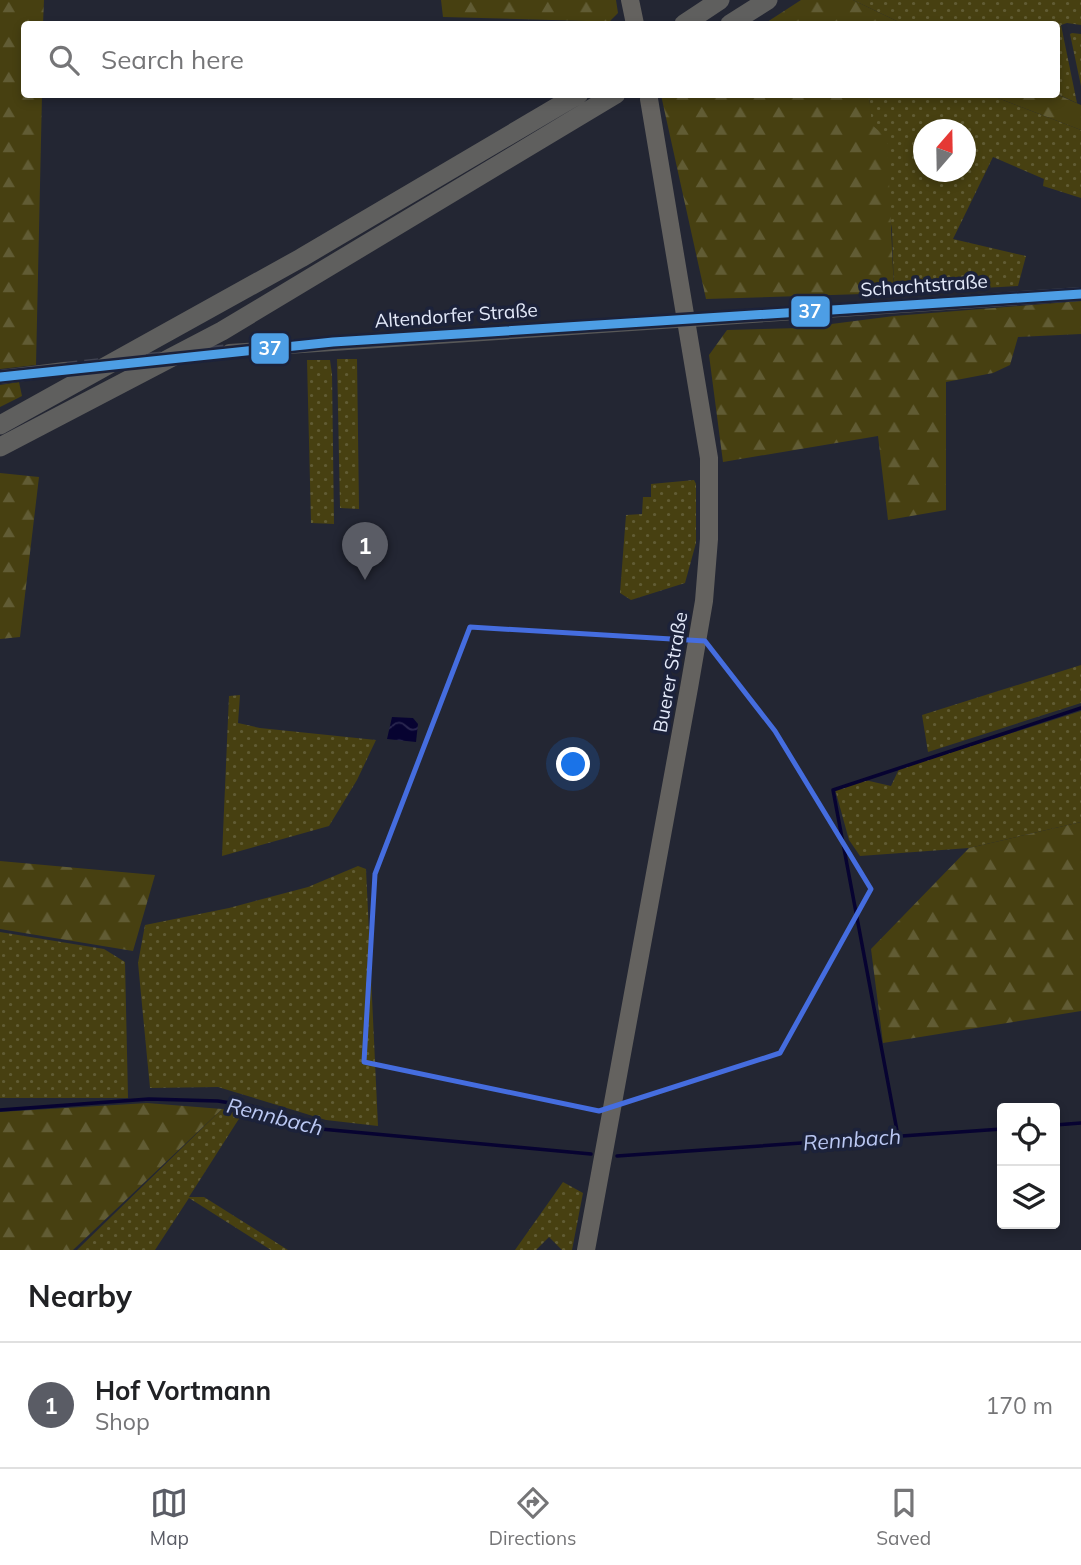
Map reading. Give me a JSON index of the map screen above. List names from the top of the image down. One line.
{"streets":{"main road":["Buerer Straße"],"street":["Schachtstraße","Altendorfer Straße"]},"crossings":[["Schachtstraße","Altendorfer Straße"],["Schachtstraße","Buerer Straße"],["Altendorfer Straße","Buerer Straße"]],"water":["Rennbach"],"lines":["transit line 37"],"north":"top","page":{"search":"Search here","pins":"1","heading":"Nearby","list":[{"mark":"1","name":"Hof Vortmann","note":"Shop","value":"170 m"}],"nav":["Map","Directions","Saved"]}}
